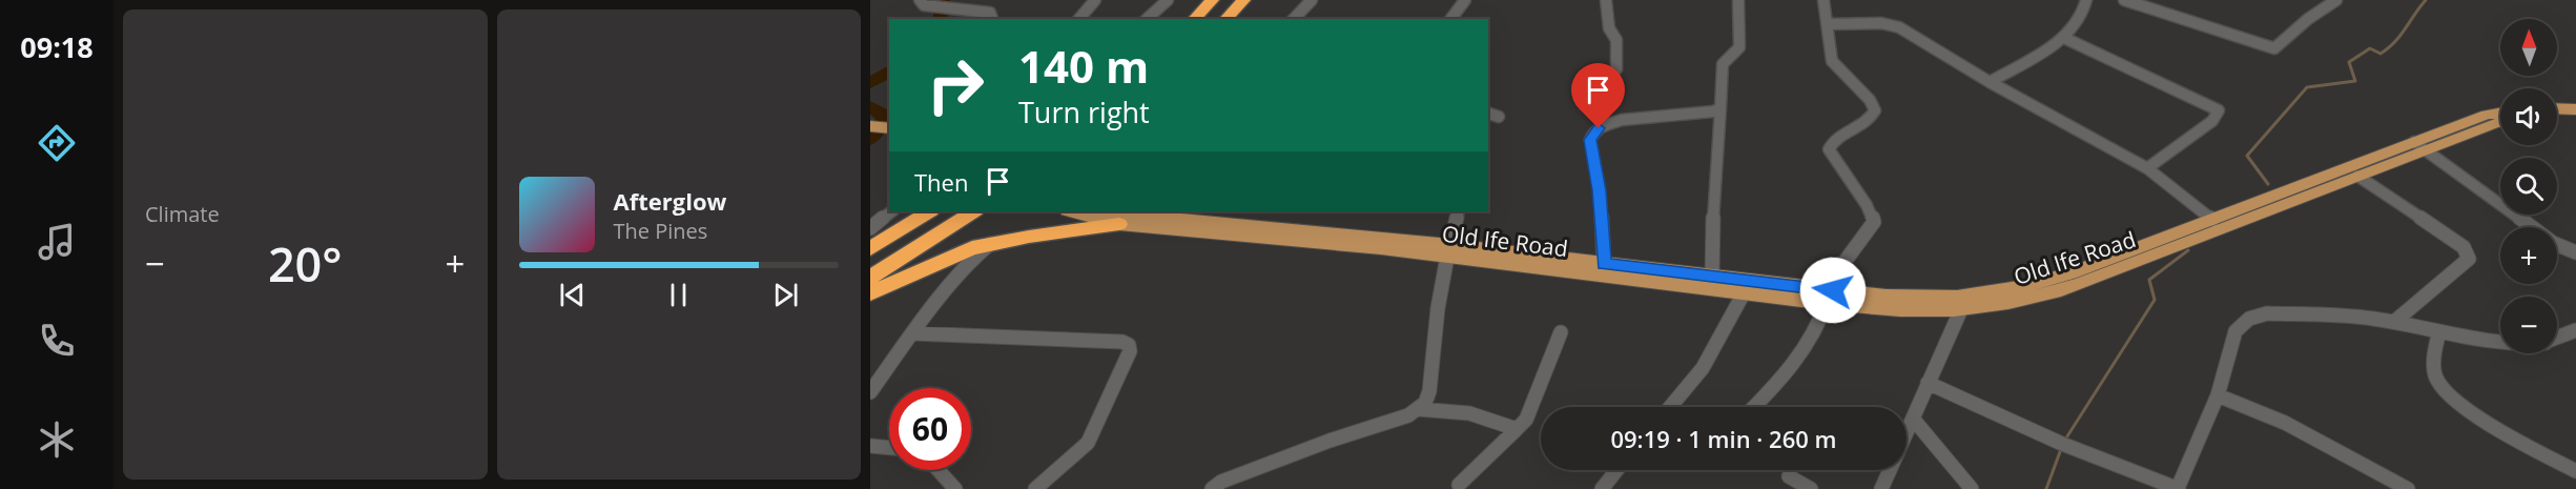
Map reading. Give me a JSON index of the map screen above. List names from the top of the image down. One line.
{"streets":{"main road":["Old Ife Road"]},"north":"top","page":{"tabs":"09:18","tile":"Climate","map_buttons":["+","−"],"turn":["140 m","Turn right"],"then":"Then","song":["Afterglow","The Pines"],"heat":["−","20°","+"],"limit":"60","trip":"09:19 · 1 min · 260 m"}}
